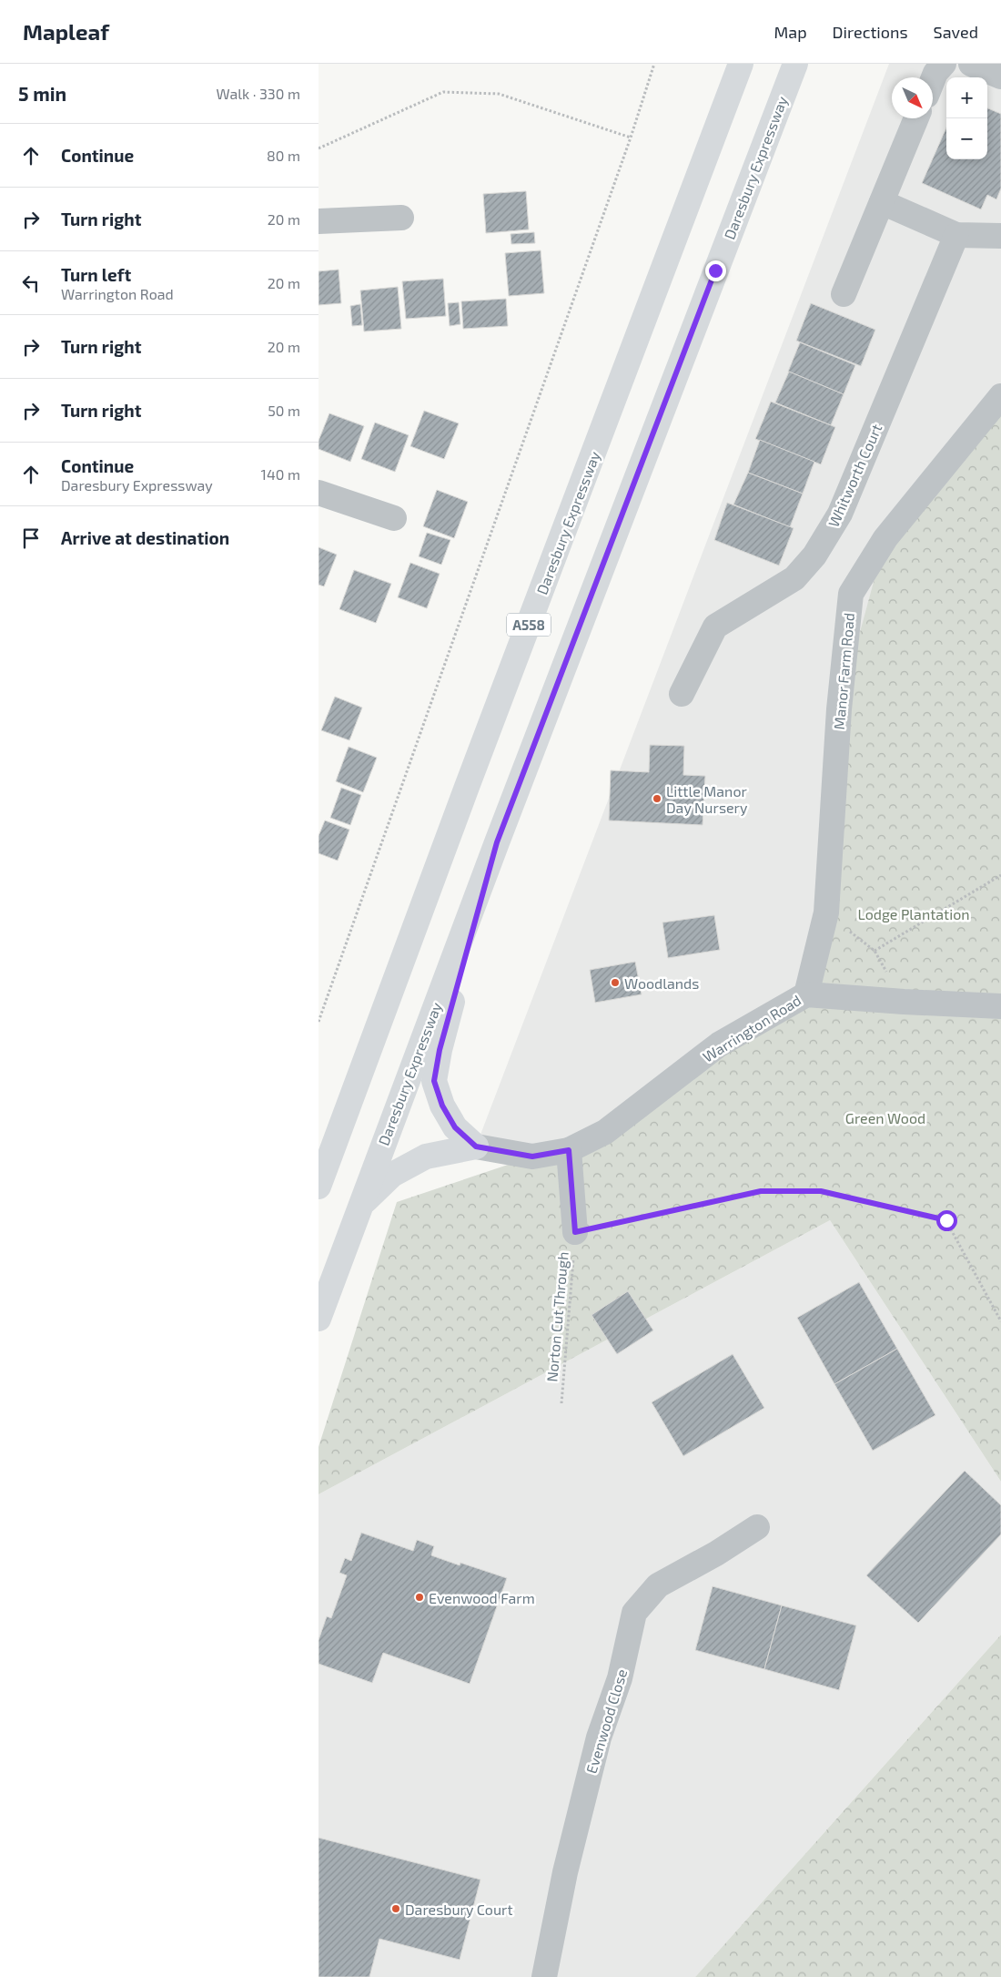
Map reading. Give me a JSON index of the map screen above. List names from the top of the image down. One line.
{"streets":{"main road":["Daresbury Expressway","A558"],"street":["Whitworth Court","Manor Farm Road","Warrington Road","Evenwood Close"],"path":["Norton Cut Through"]},"crossings":[["Manor Farm Road","Warrington Road"]],"parks":["Lodge Plantation","Green Wood"],"places":["Little Manor Day Nursery","Woodlands","Evenwood Farm","Daresbury Court"],"north":"bottom right","page":{"header":"Mapleaf","nav":["Map","Directions","Saved"],"heading":["5 min","Walk · 330 m"],"map_buttons":["+","−"],"list":[["Continue","80 m"],["Turn right","20 m"],["Turn left","Warrington Road","20 m"],["Turn right","20 m"],["Turn right","50 m"],["Continue","Daresbury Expressway","140 m"],"Arrive at destination"]}}
